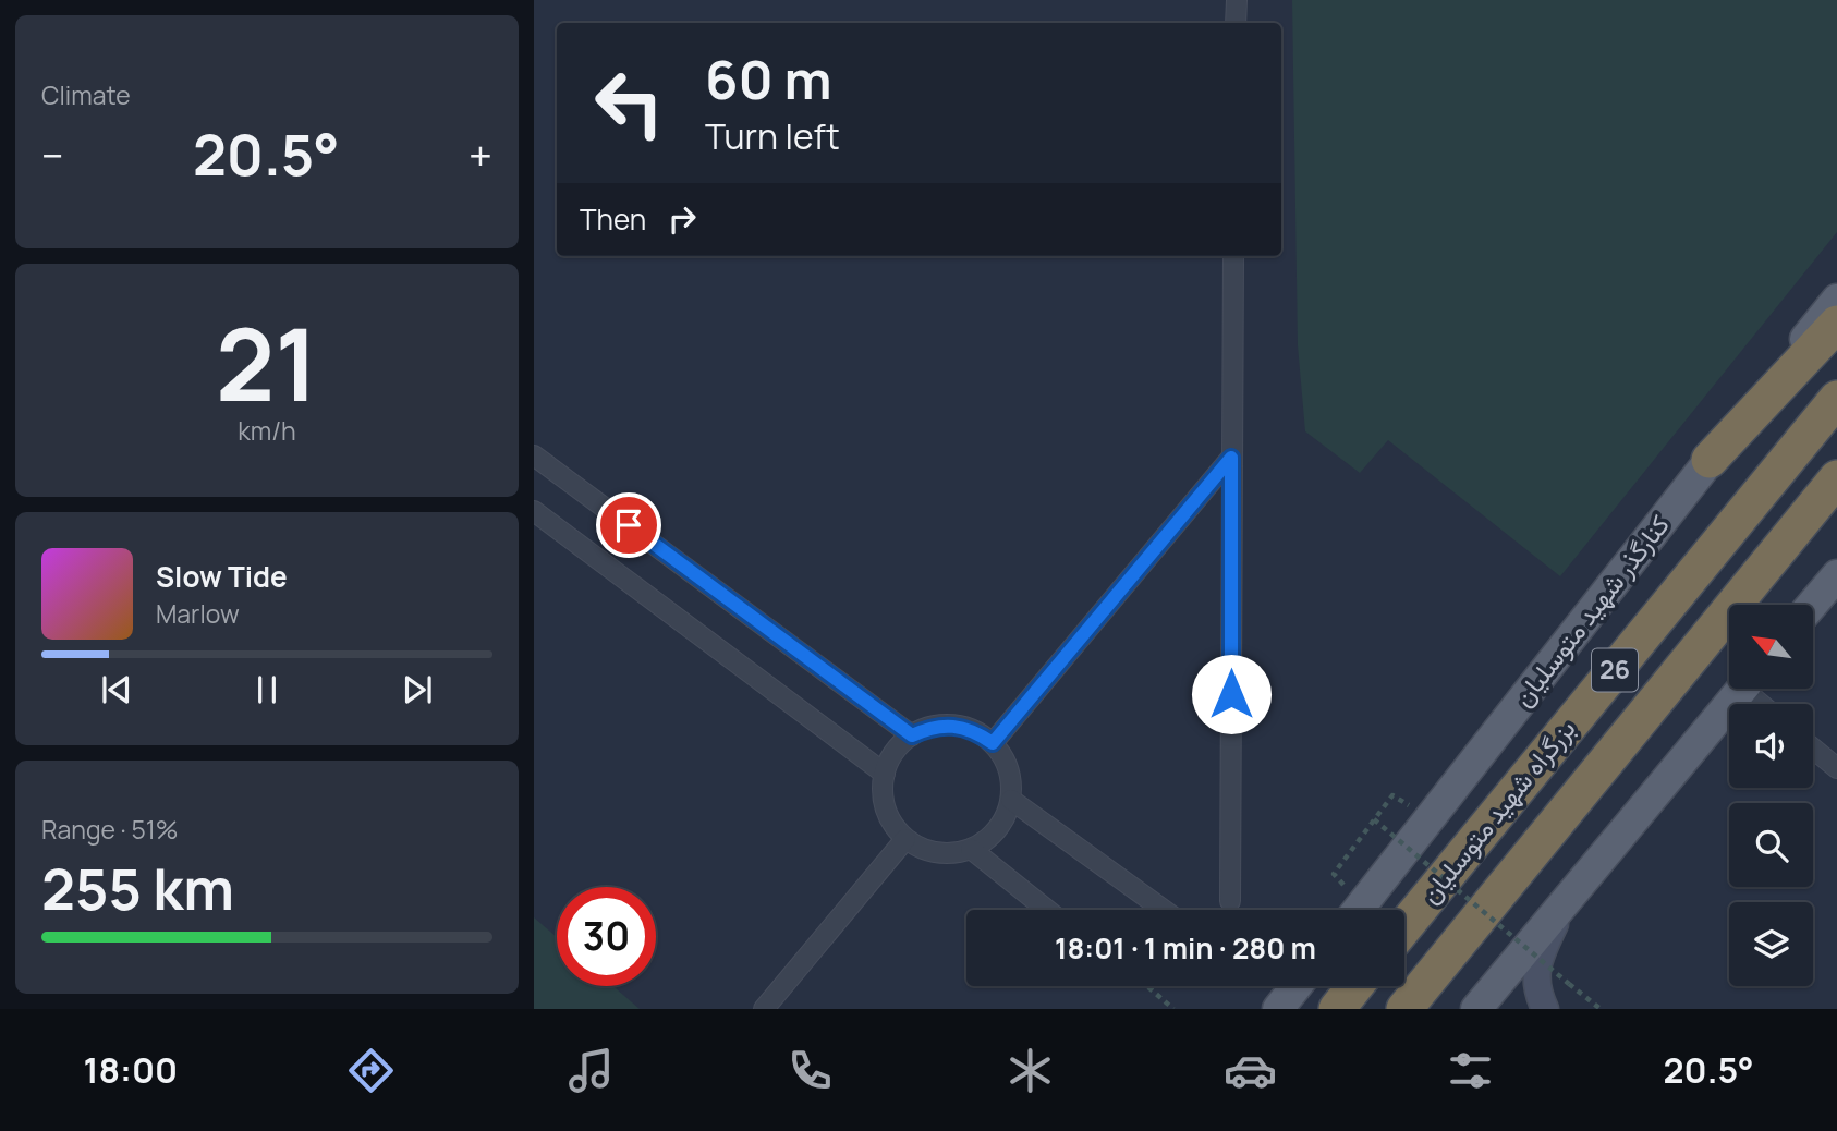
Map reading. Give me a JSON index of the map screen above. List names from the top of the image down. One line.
{"streets":{"highway":["26","بزرگراه شهید متوسلیان"],"main road":["کنارگذر شهید متوسلیان"]},"north":"top left","page":{"tile":["Climate",["21","km/h"],["Range · 51%","255 km"]],"turn":["60 m","Turn left"],"heat":["−","20.5°","+"],"then":"Then","song":["Slow Tide","Marlow"],"limit":"30","trip":"18:01 · 1 min · 280 m","tabs":["18:00","20.5°"]}}
